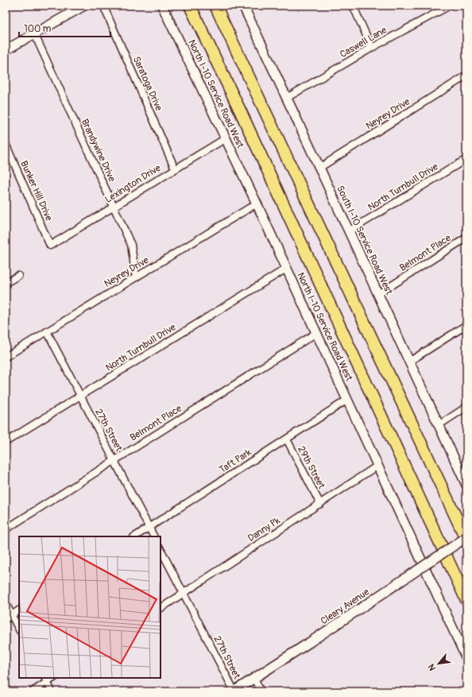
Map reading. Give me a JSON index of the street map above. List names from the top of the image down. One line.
{"streets":{"street":["Caswell Lane","Saratoga Drive","North I-10 Service Road West","Neyrey Drive","Brandywine Drive","Lexington Drive","North Turnbull Drive","Bunker Hill Drive","South I-10 Service Road West","Belmont Place","27th Street","Taft Park","29th Street","Danny Pk","Cleary Avenue"]},"crossings":[["Caswell Lane","South I-10 Service Road West"],["Saratoga Drive","Lexington Drive"],["North I-10 Service Road West","Neyrey Drive"],["North I-10 Service Road West","Lexington Drive"],["North I-10 Service Road West","North Turnbull Drive"],["North I-10 Service Road West","Belmont Place"],["North I-10 Service Road West","Taft Park"],["North I-10 Service Road West","Danny Pk"],["Neyrey Drive","Brandywine Drive"],["Neyrey Drive","South I-10 Service Road West"],["Neyrey Drive","27th Street"],["Brandywine Drive","Lexington Drive"],["Lexington Drive","Bunker Hill Drive"],["North Turnbull Drive","South I-10 Service Road West"],["North Turnbull Drive","27th Street"],["South I-10 Service Road West","Belmont Place"],["Belmont Place","27th Street"],["27th Street","Taft Park"],["27th Street","Danny Pk"],["27th Street","Cleary Avenue"],["Taft Park","29th Street"],["29th Street","Danny Pk"]],"scale_bar":"100 m","north":"bottom left"}
